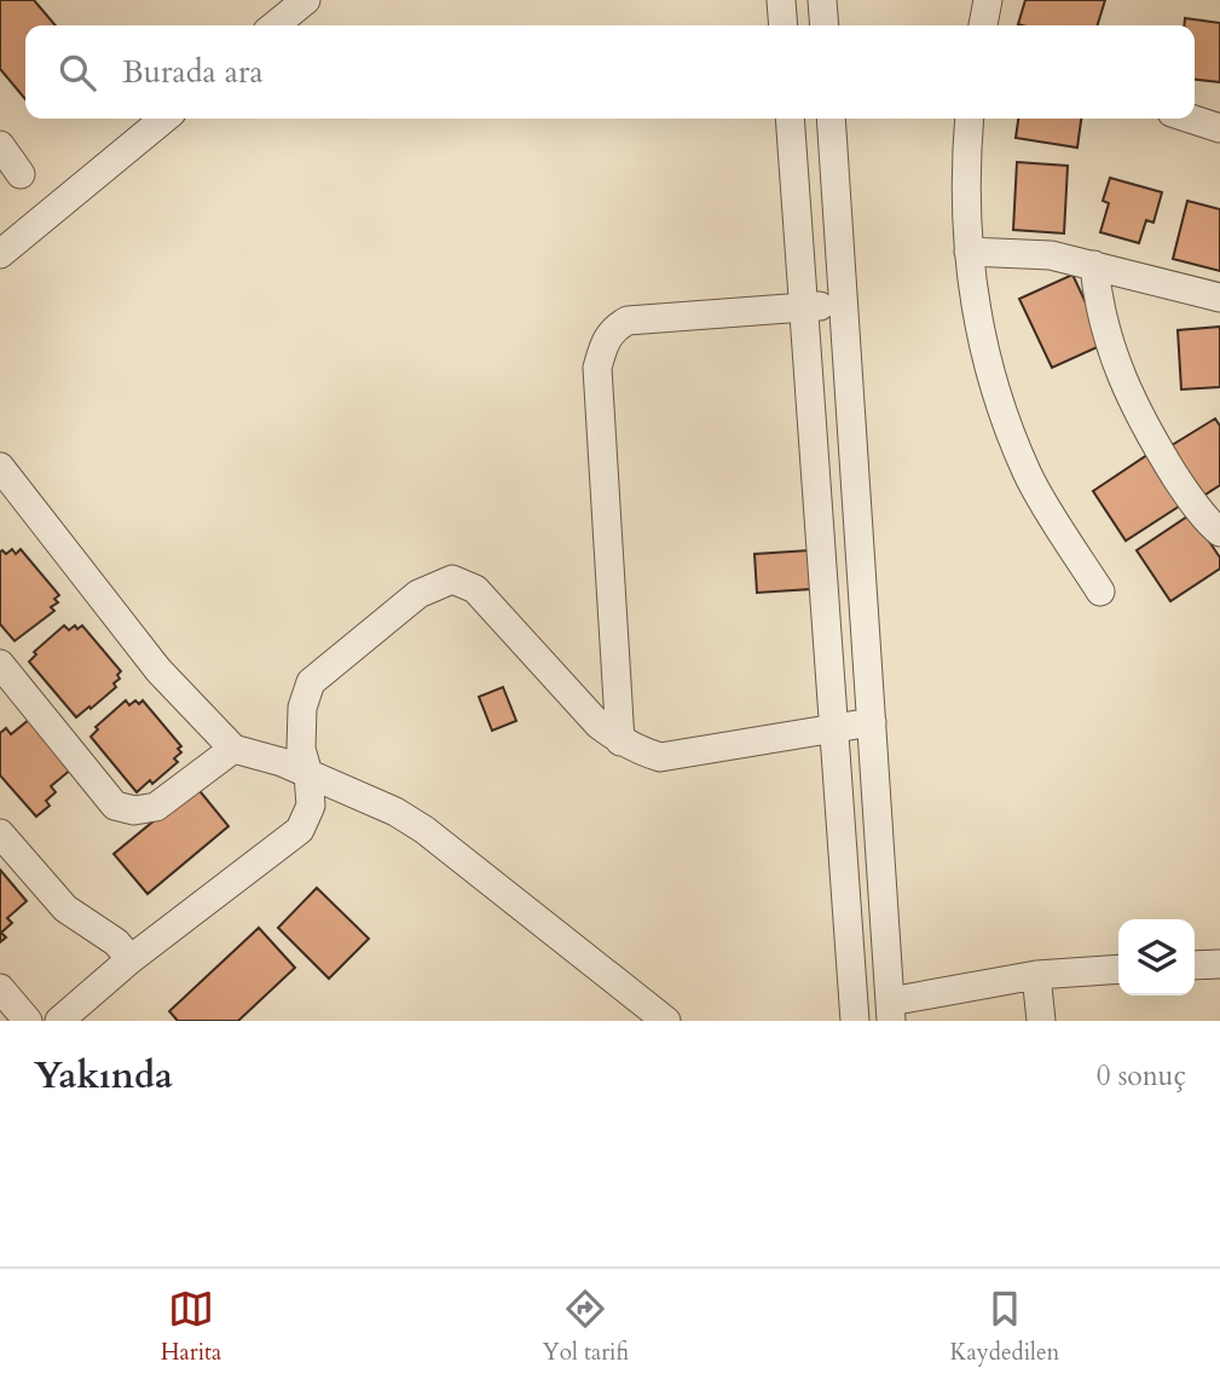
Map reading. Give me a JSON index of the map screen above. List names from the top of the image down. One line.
{"page":{"search":"Burada ara","heading":["Yakında","0 sonuç"],"nav":["Harita","Yol tarifi","Kaydedilen"]}}
